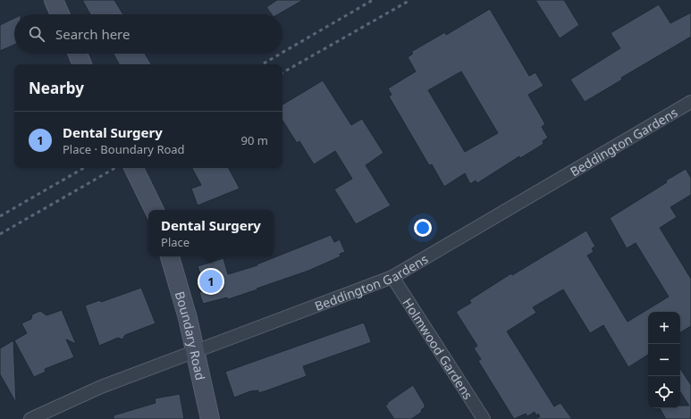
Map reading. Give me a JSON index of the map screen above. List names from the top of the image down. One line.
{"streets":{"main road":["Boundary Road"],"street":["Beddington Gardens","Holmwood Gardens"]},"crossings":[["Beddington Gardens","Boundary Road"],["Beddington Gardens","Holmwood Gardens"]],"page":{"search":"Search here","heading":"Nearby","list":[{"mark":"1","name":"Dental Surgery","note":"Place · Boundary Road","value":"90 m"}],"popup":["Dental Surgery","Place"],"pins":"1","map_buttons":["+","−"]}}
